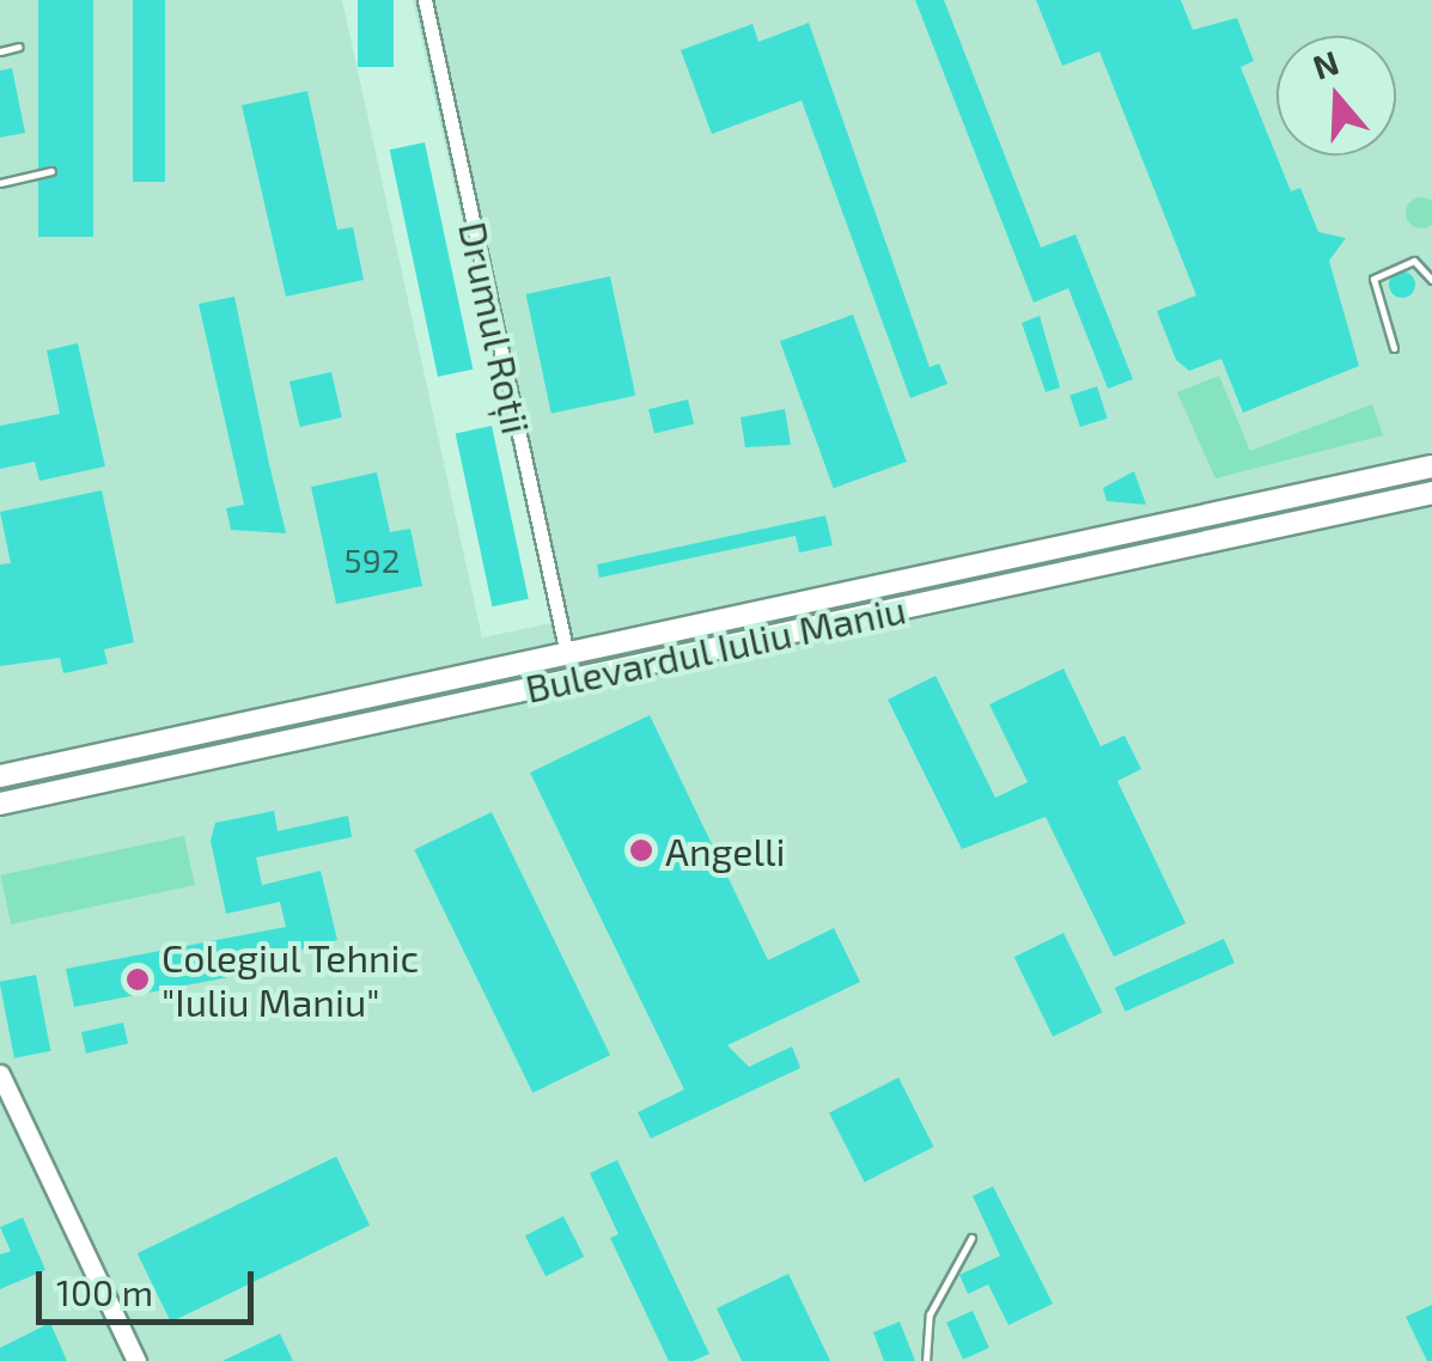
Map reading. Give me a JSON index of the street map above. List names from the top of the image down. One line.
{"streets":{"main road":["Bulevardul Iuliu Maniu"],"street":["Drumul Roții"]},"crossings":[["Drumul Roții","Bulevardul Iuliu Maniu"]],"places":["Angelli","Colegiul Tehnic \"Iuliu Maniu\""],"house_numbers":["592"],"scale_bar":"100 m","north":"top"}
